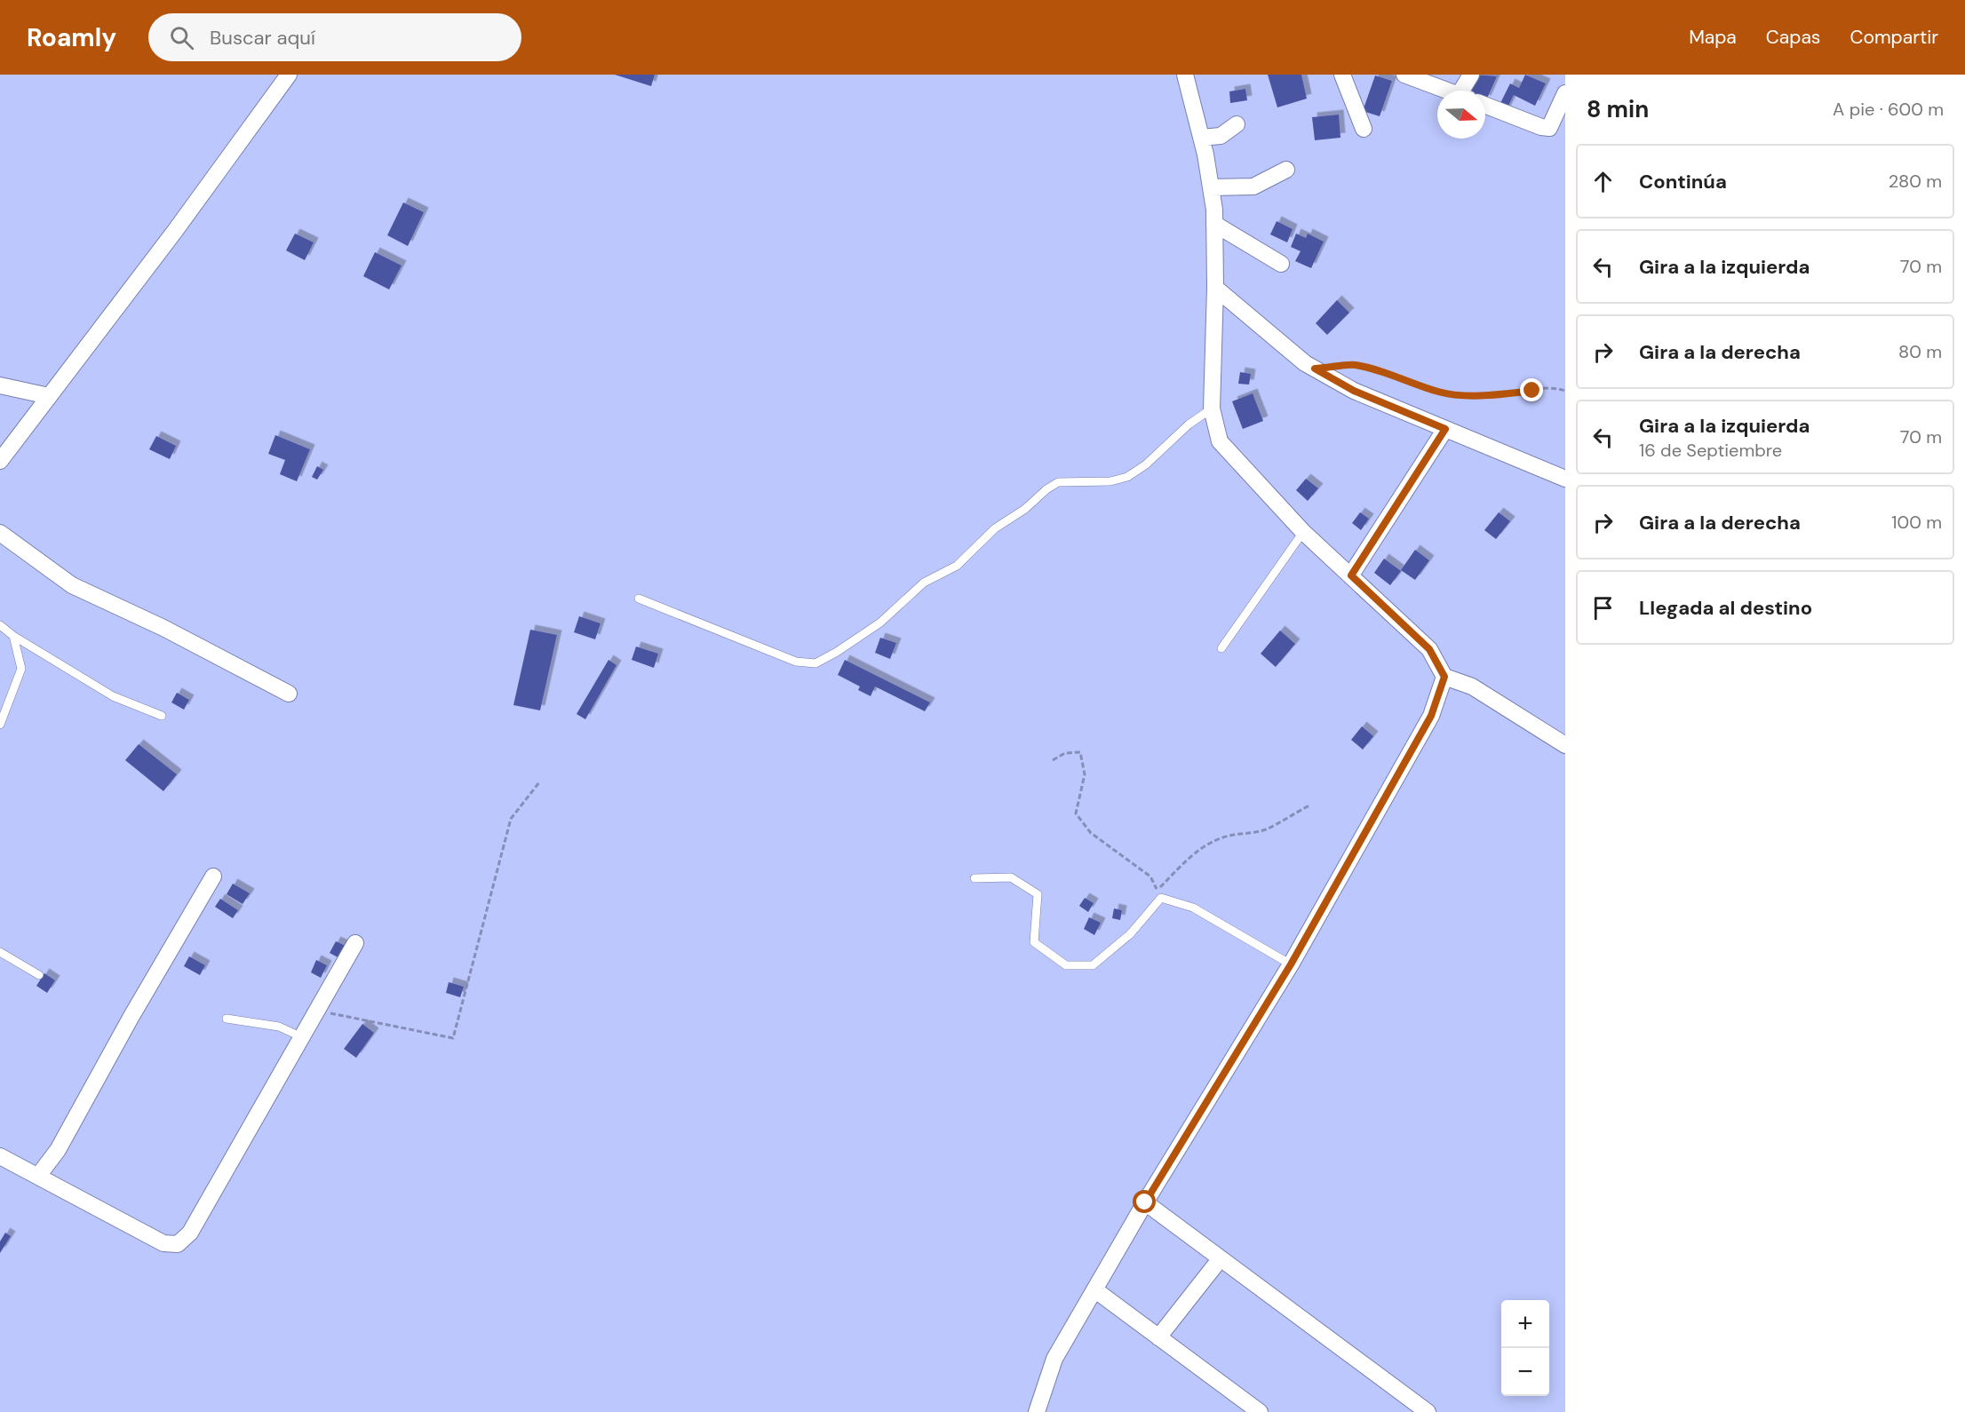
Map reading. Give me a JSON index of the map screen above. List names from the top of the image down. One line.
{"north":"right","page":{"header":"Roamly","search":"Buscar aquí","nav":["Mapa","Capas","Compartir"],"heading":["8 min","A pie · 600 m"],"list":[["Continúa","280 m"],["Gira a la izquierda","70 m"],["Gira a la derecha","80 m"],["Gira a la izquierda","16 de Septiembre","70 m"],["Gira a la derecha","100 m"],"Llegada al destino"],"map_buttons":["+","−"]}}
